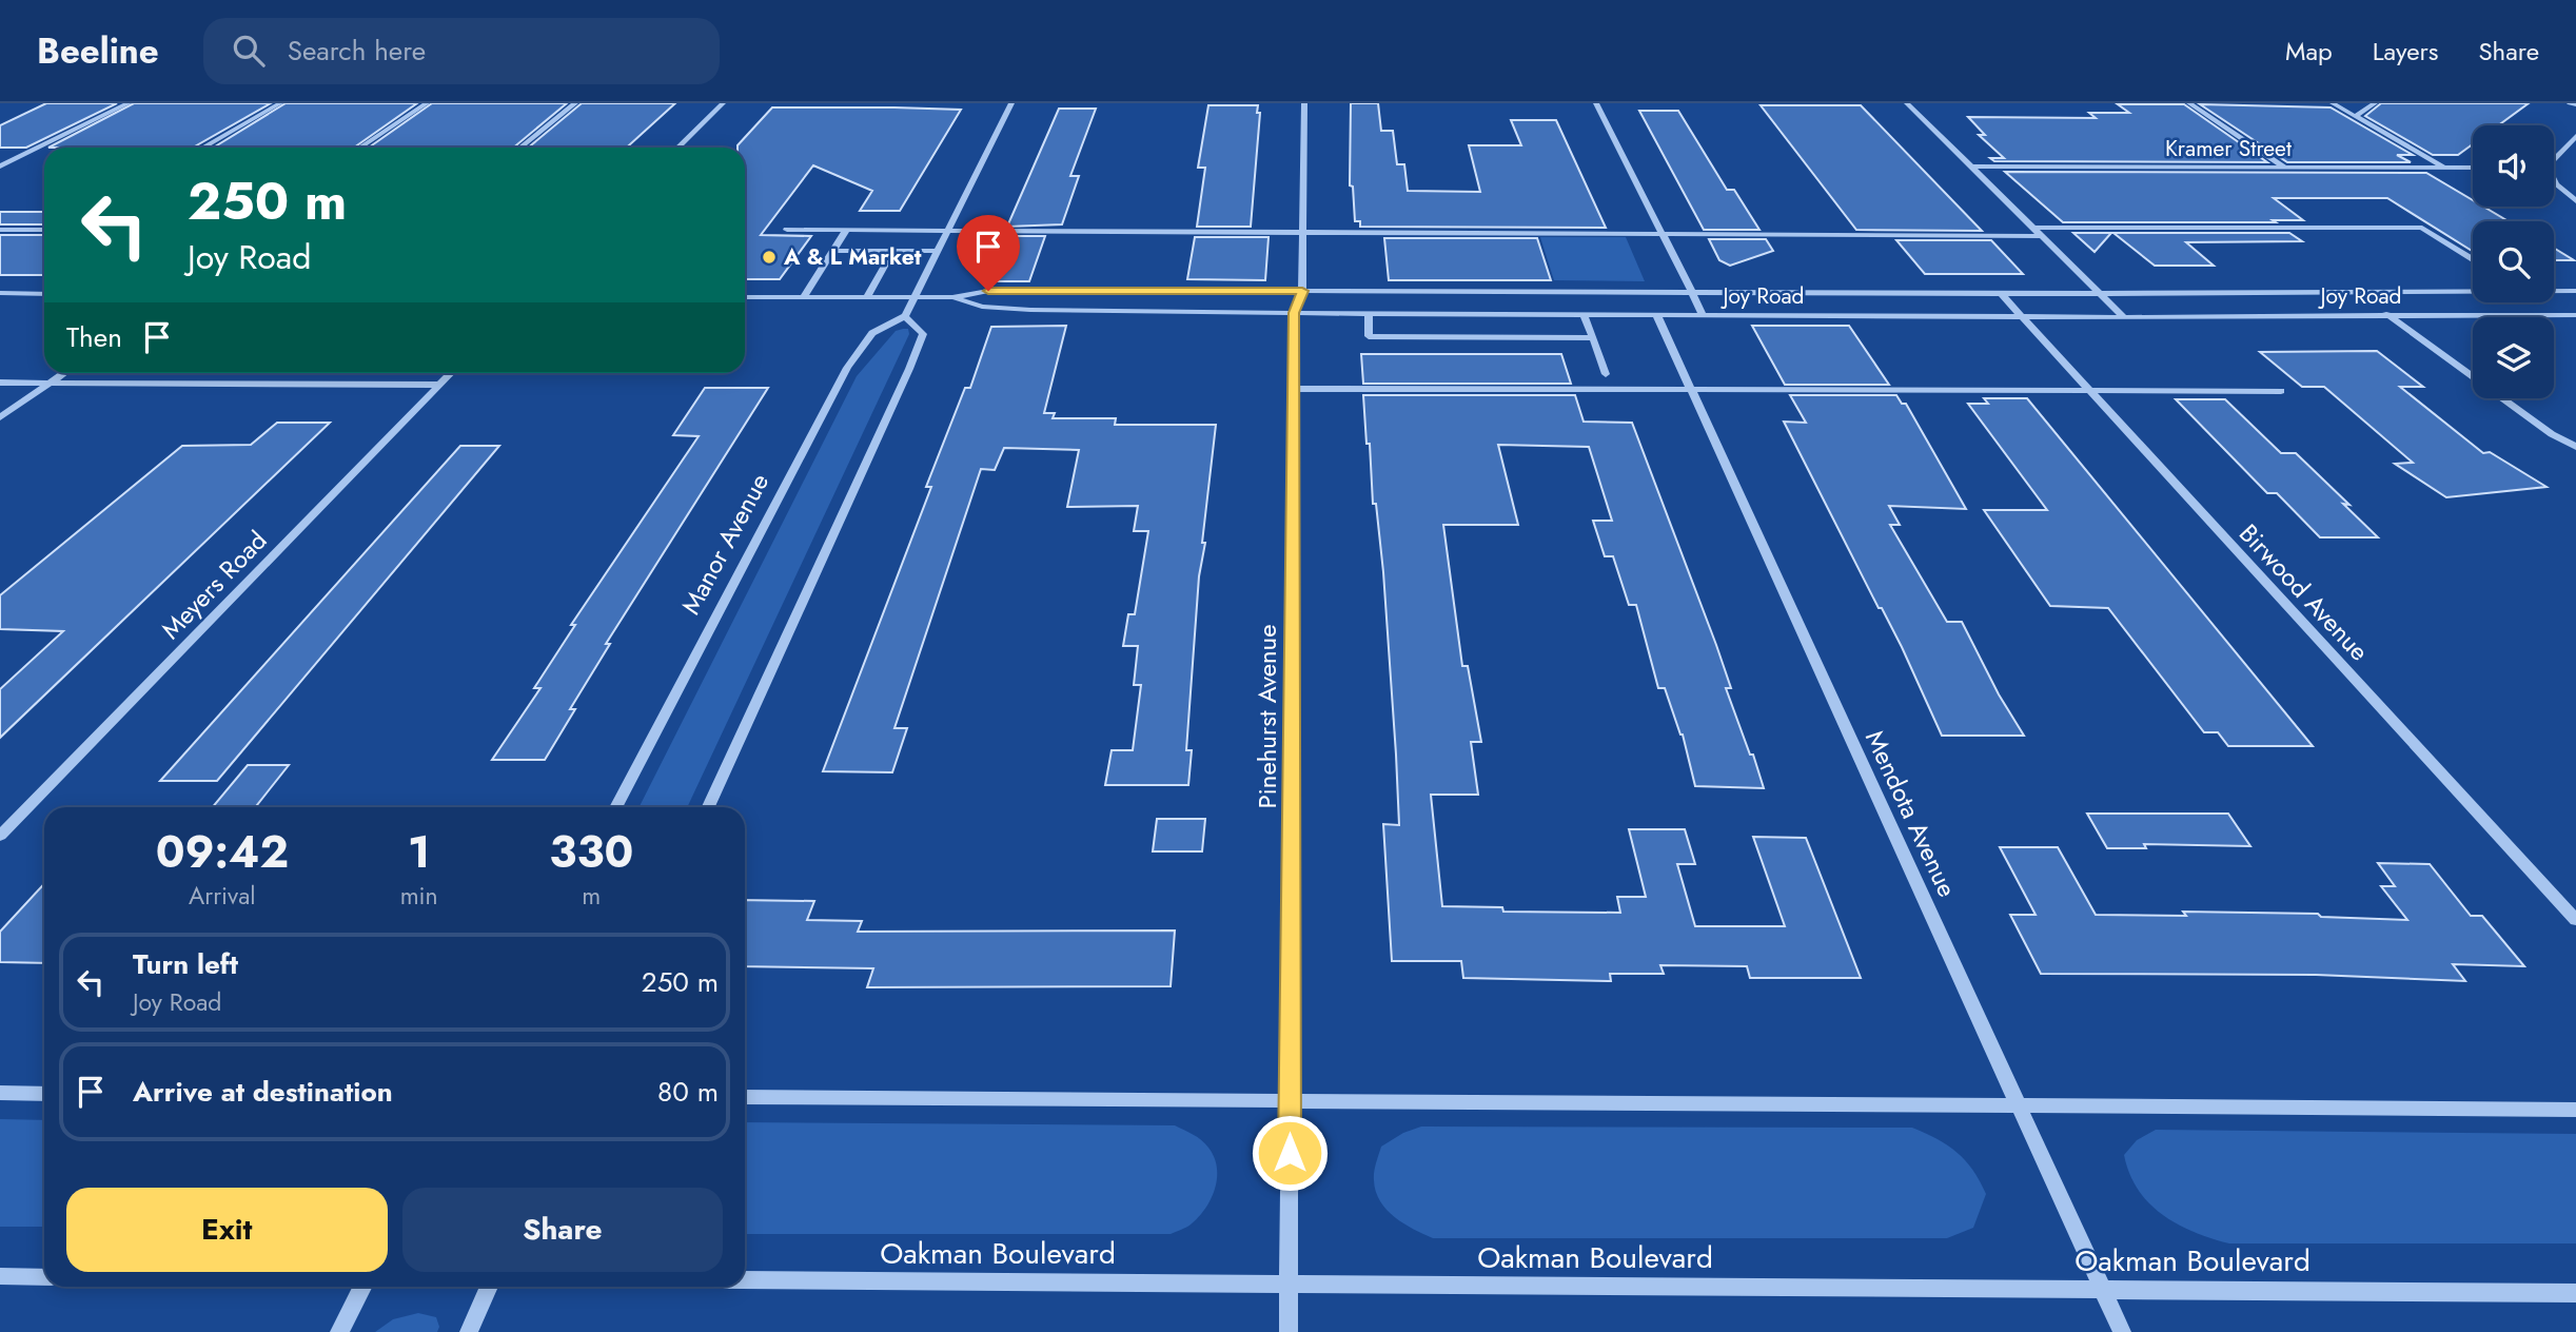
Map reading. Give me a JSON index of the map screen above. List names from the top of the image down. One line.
{"streets":{"street":["Kramer Street","Joy Road","Manor Avenue","Meyers Road","Birwood Avenue","Pinehurst Avenue","Mendota Avenue","Oakman Boulevard"]},"crossings":[["Joy Road","Birwood Avenue"],["Joy Road","Pinehurst Avenue"],["Joy Road","Mendota Avenue"],["Pinehurst Avenue","Oakman Boulevard"],["Mendota Avenue","Oakman Boulevard"]],"places":["A & L Market"],"page":{"header":"Beeline","search":"Search here","nav":["Map","Layers","Share"],"turn":["250 m","Joy Road"],"then":"Then","eta":["09:42","Arrival","1","min","330","m"],"list":[{"name":"Turn left","note":"Joy Road","value":"250 m"},{"name":"Arrive at destination","value":"80 m"}],"buttons":["Exit","Share"]}}
